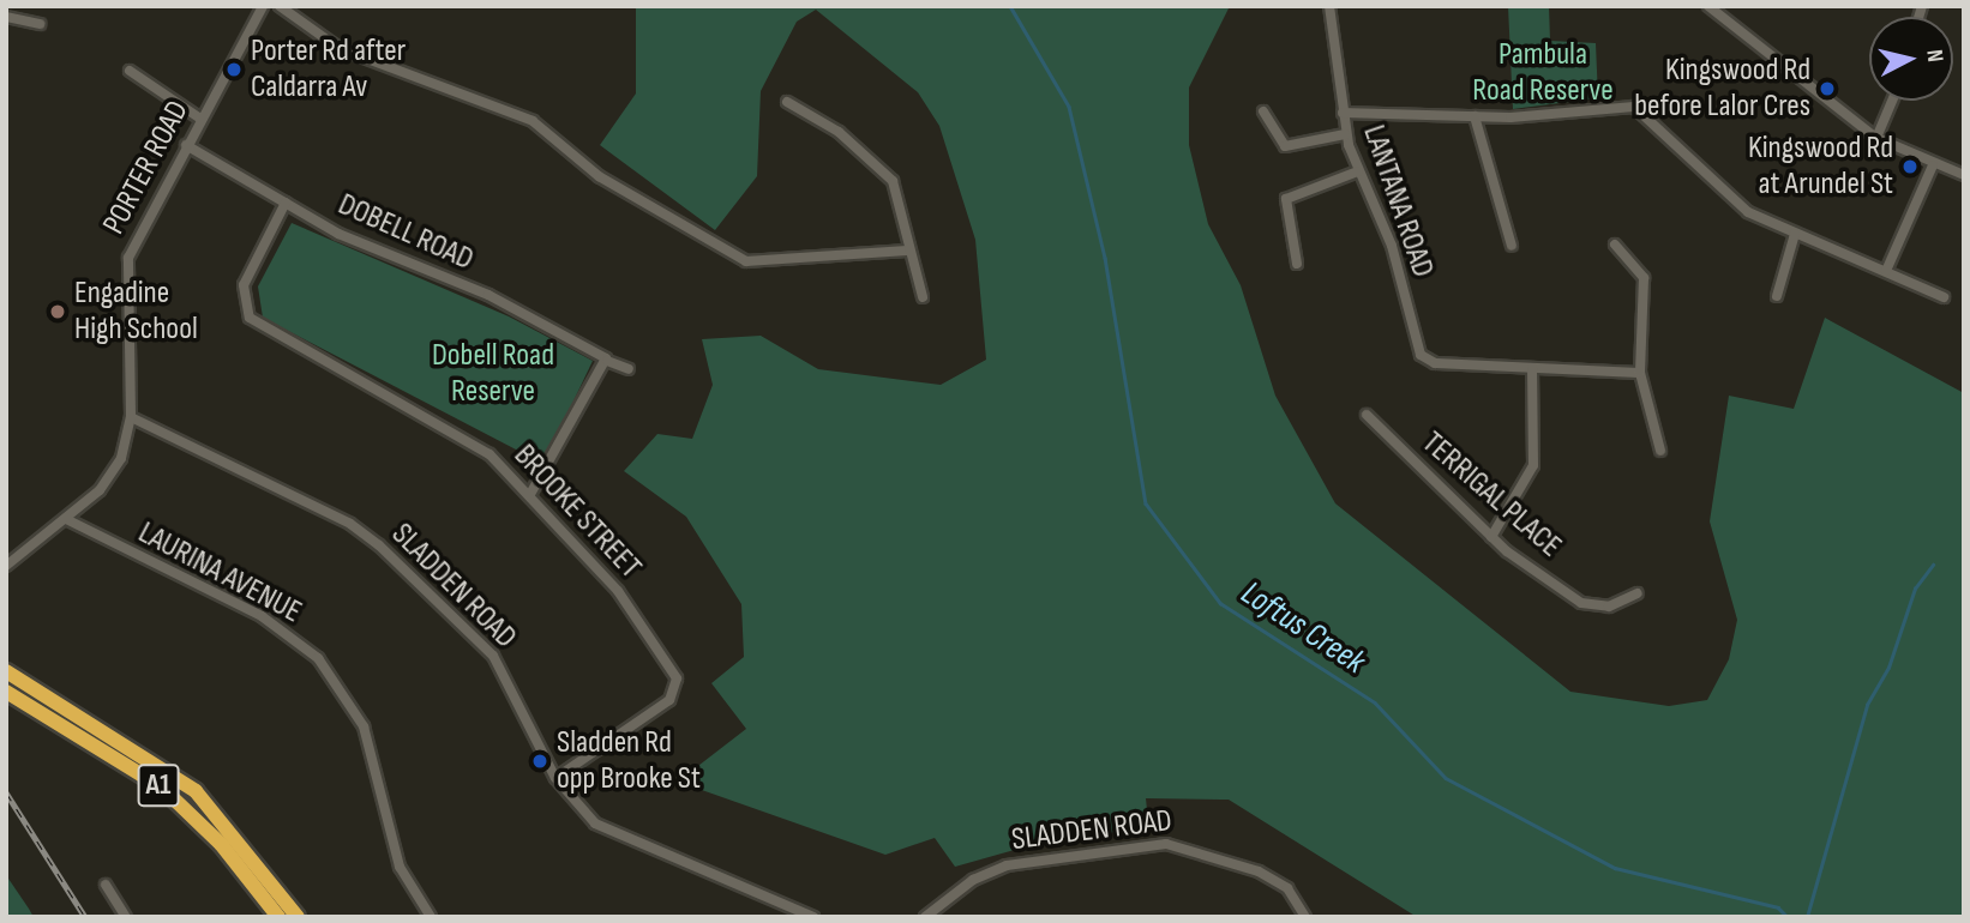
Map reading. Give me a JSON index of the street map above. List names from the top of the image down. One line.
{"streets":{"highway":["A1"],"street":["PORTER ROAD","LANTANA ROAD","DOBELL ROAD","TERRIGAL PLACE","BROOKE STREET","LAURINA AVENUE","SLADDEN ROAD"]},"crossings":[["PORTER ROAD","DOBELL ROAD"],["PORTER ROAD","LAURINA AVENUE"],["PORTER ROAD","SLADDEN ROAD"],["DOBELL ROAD","BROOKE STREET"],["BROOKE STREET","SLADDEN ROAD"]],"water":["Loftus Creek"],"parks":["Pambula Road Reserve","Dobell Road Reserve"],"places":["Porter Rd after Caldarra Av","Kingswood Rd before Lalor Cres","Kingswood Rd at Arundel St","Engadine High School","Sladden Rd opp Brooke St"],"north":"right"}
